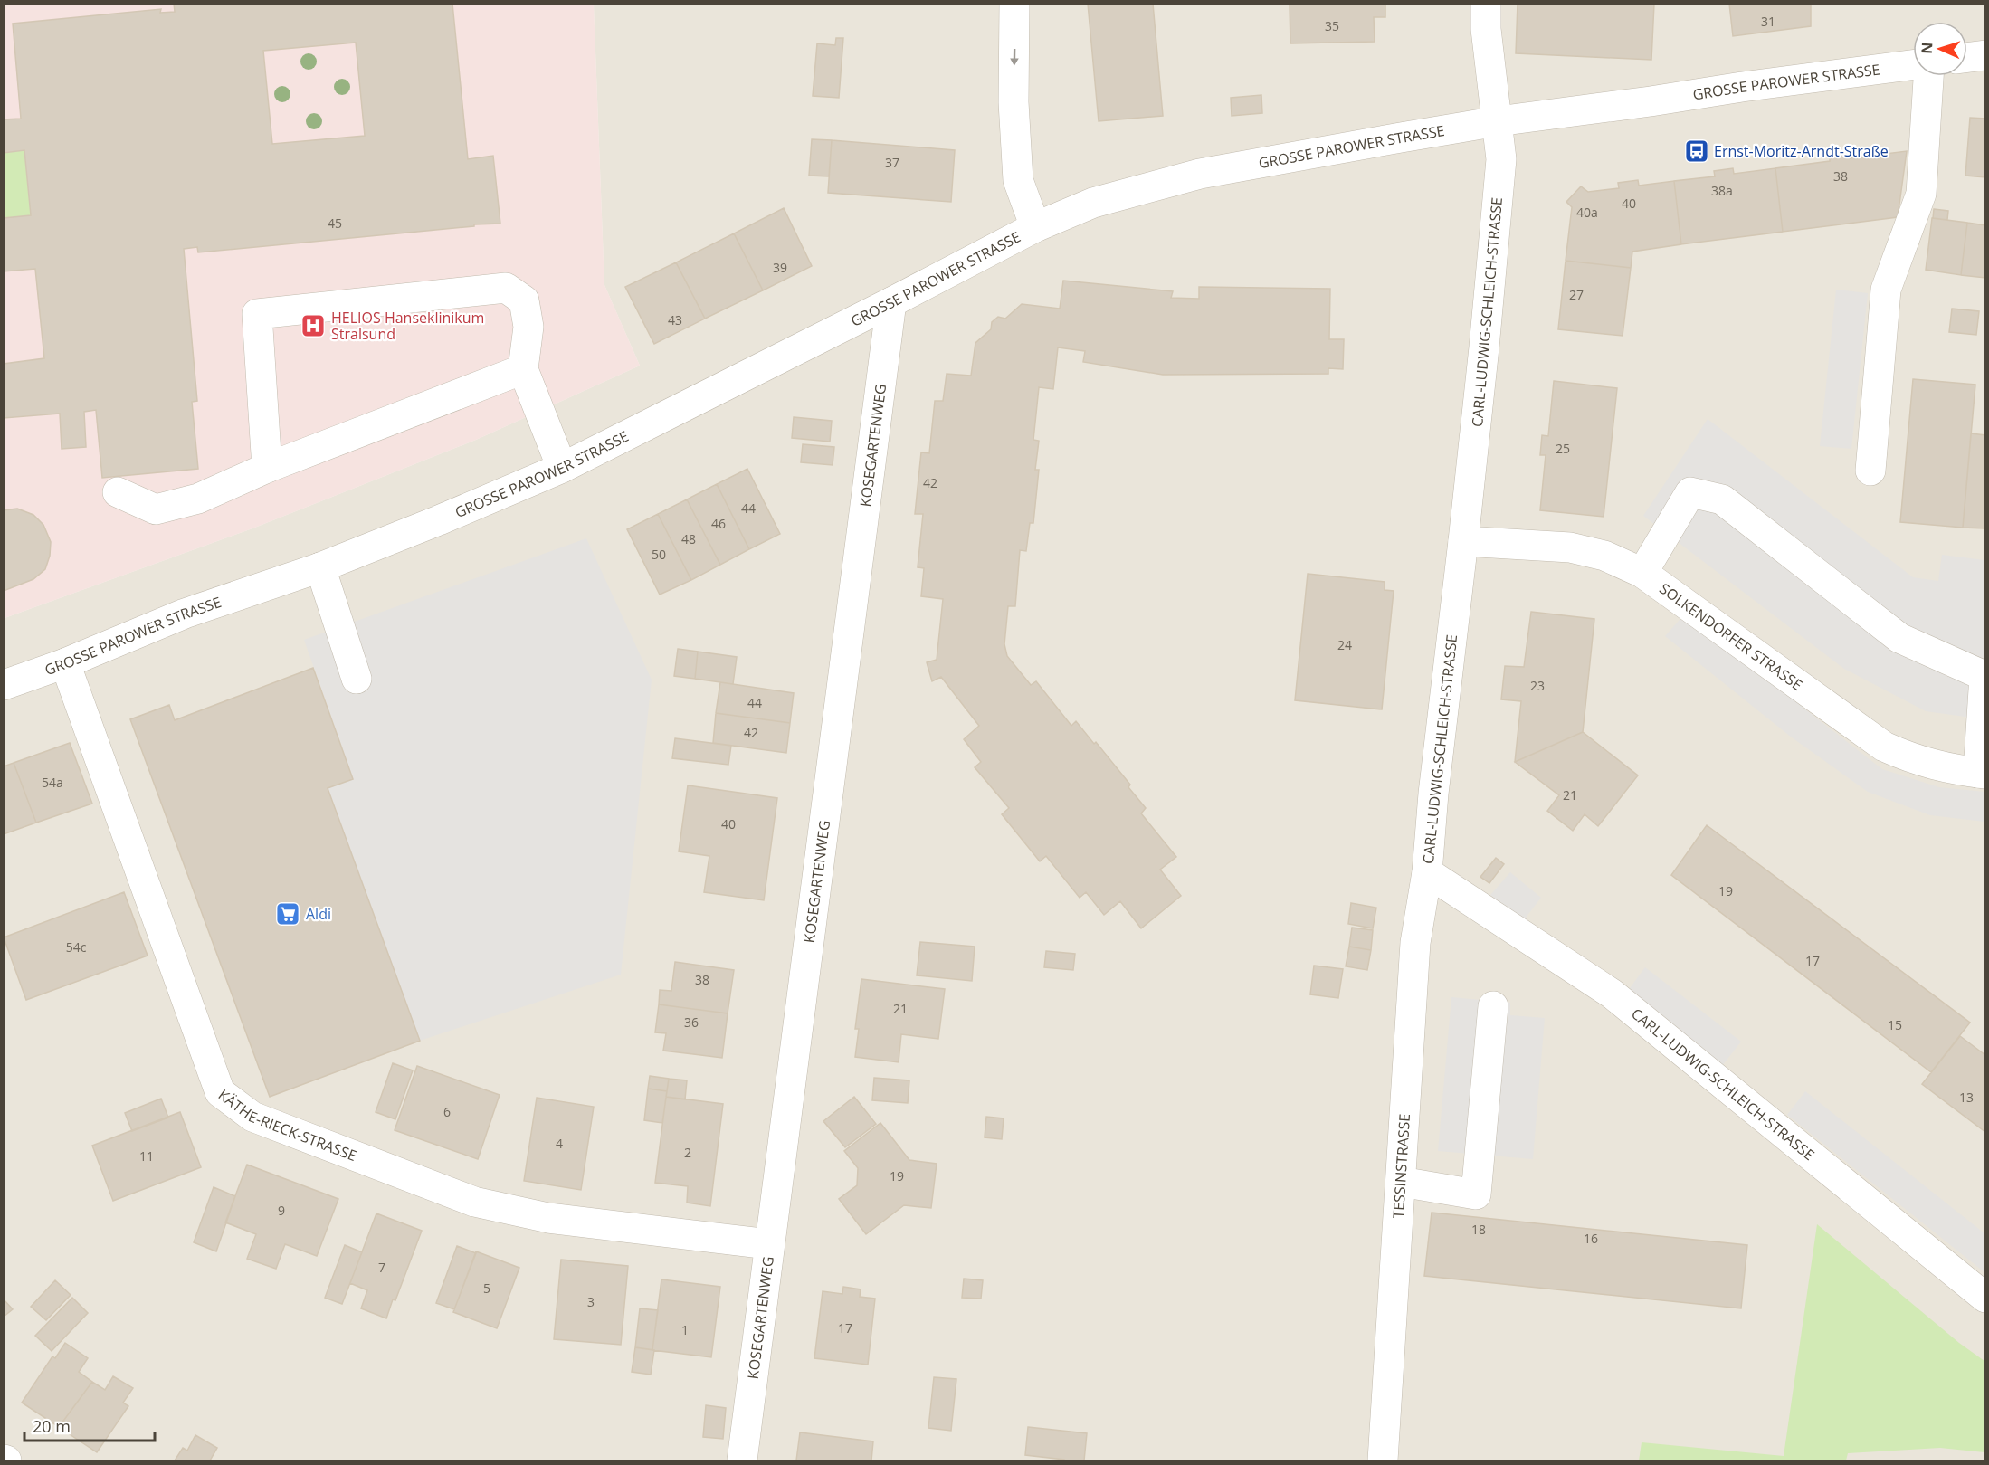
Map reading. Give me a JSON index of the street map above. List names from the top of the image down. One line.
{"streets":{"street":["GROSSE PAROWER STRASSE","CARL-LUDWIG-SCHLEICH-STRASSE","KOSEGARTENWEG","SOLKENDORFER STRASSE","KÄTHE-RIECK-STRASSE","TESSINSTRASSE"]},"crossings":[["GROSSE PAROWER STRASSE","CARL-LUDWIG-SCHLEICH-STRASSE"],["GROSSE PAROWER STRASSE","KOSEGARTENWEG"],["GROSSE PAROWER STRASSE","KÄTHE-RIECK-STRASSE"],["CARL-LUDWIG-SCHLEICH-STRASSE","SOLKENDORFER STRASSE"],["CARL-LUDWIG-SCHLEICH-STRASSE","TESSINSTRASSE"],["KOSEGARTENWEG","KÄTHE-RIECK-STRASSE"]],"places":{"bus stop":["Ernst-Moritz-Arndt-Straße"],"hospital":["HELIOS Hanseklinikum Stralsund"],"supermarket":["Aldi"]},"house_numbers":["31","35","37","38","38a","40","40a","45","39","27","43","25","42","44","46","48","50","24","23","44","42","54a","21","40","19","54c","17","38","21","36","15","13","6","4","2","11","19","9","18","16","7","5","3","17","1"],"scale_bar":"20 m","north":"left"}
